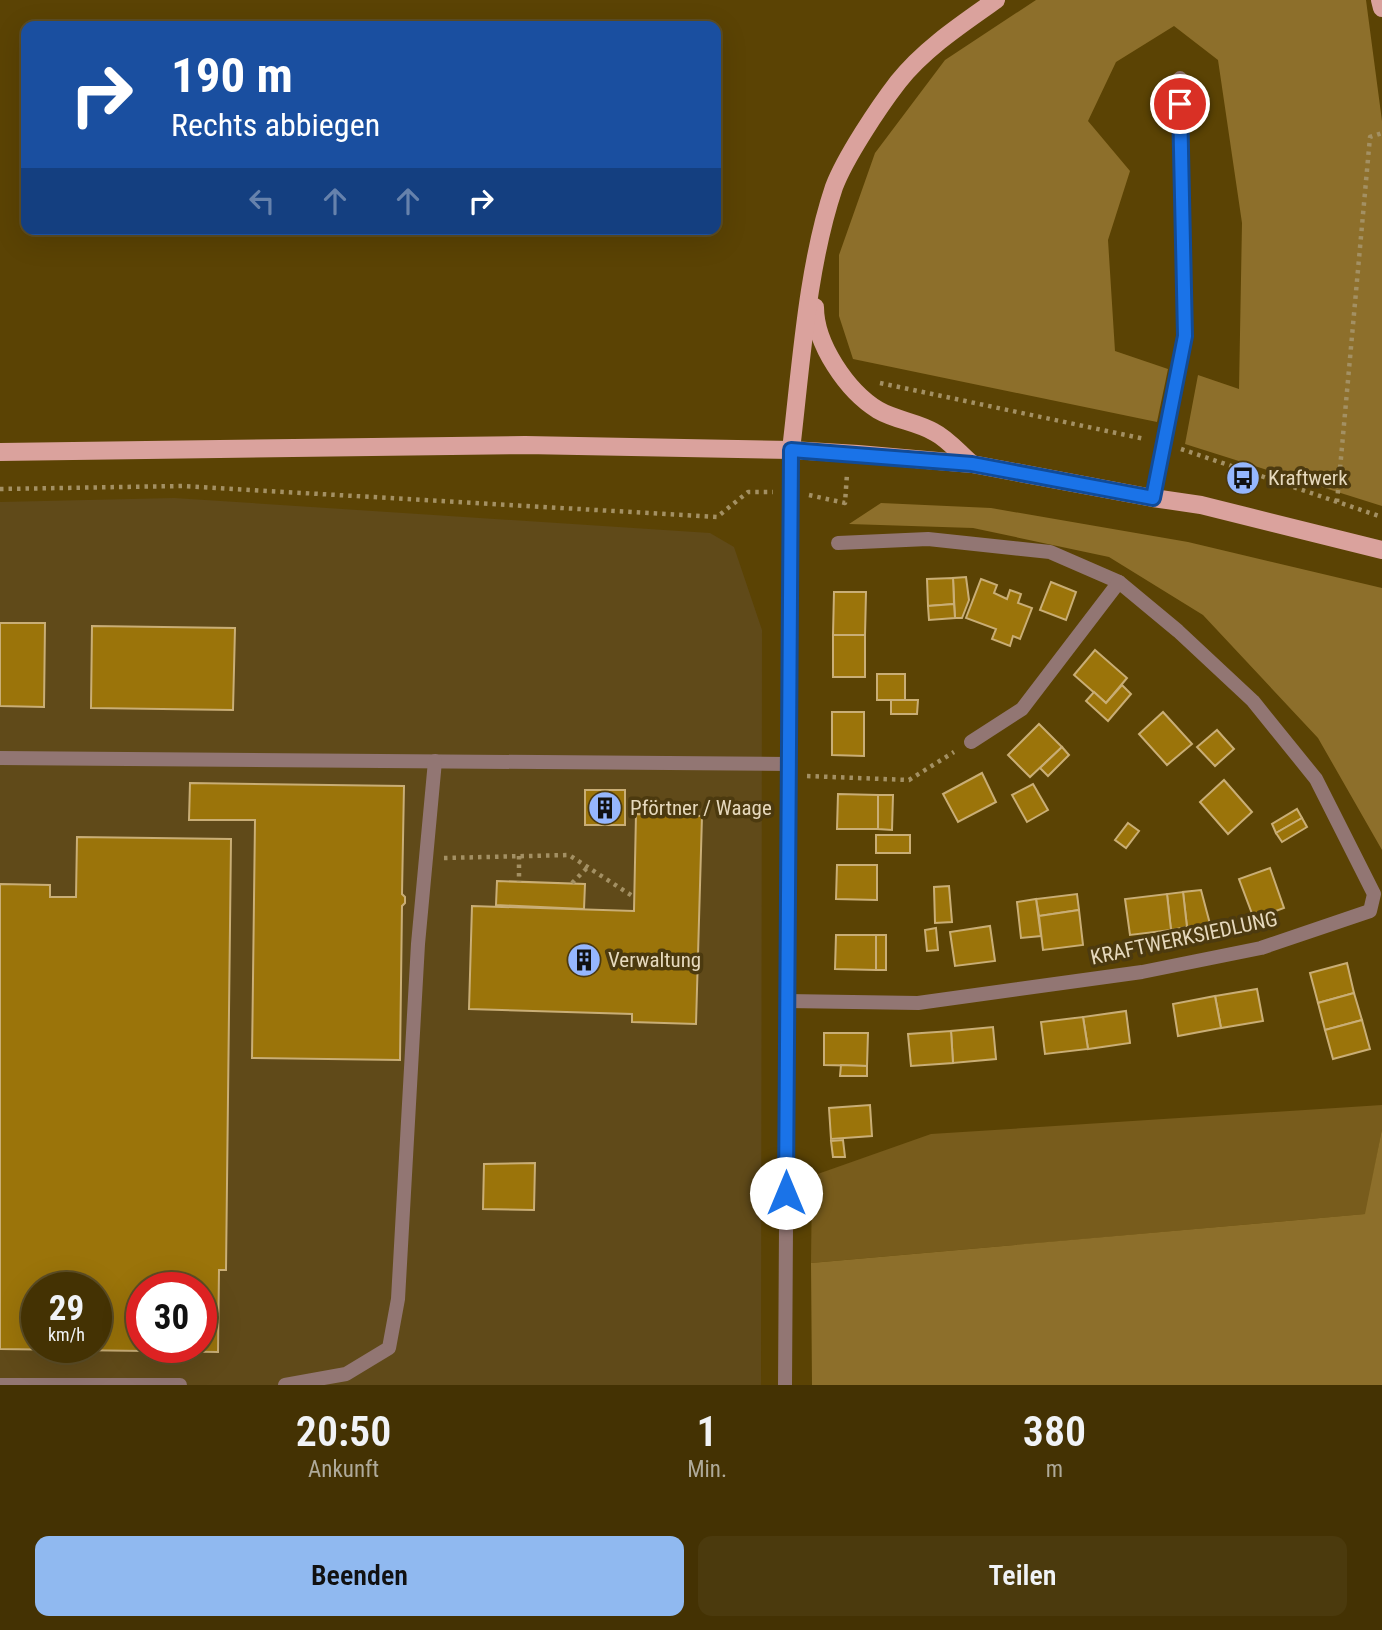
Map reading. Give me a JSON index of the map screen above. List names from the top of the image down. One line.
{"streets":{"street":["KRAFTWERKSIEDLUNG"]},"places":{"bus stop":["Kraftwerk"],"building":["Pförtner / Waage","Verwaltung"]},"page":{"turn":["190 m","Rechts abbiegen"],"speed":"29 km/h","limit":"30","eta":["20:50","Ankunft","1","Min.","380","m"],"buttons":["Beenden","Teilen"]}}
